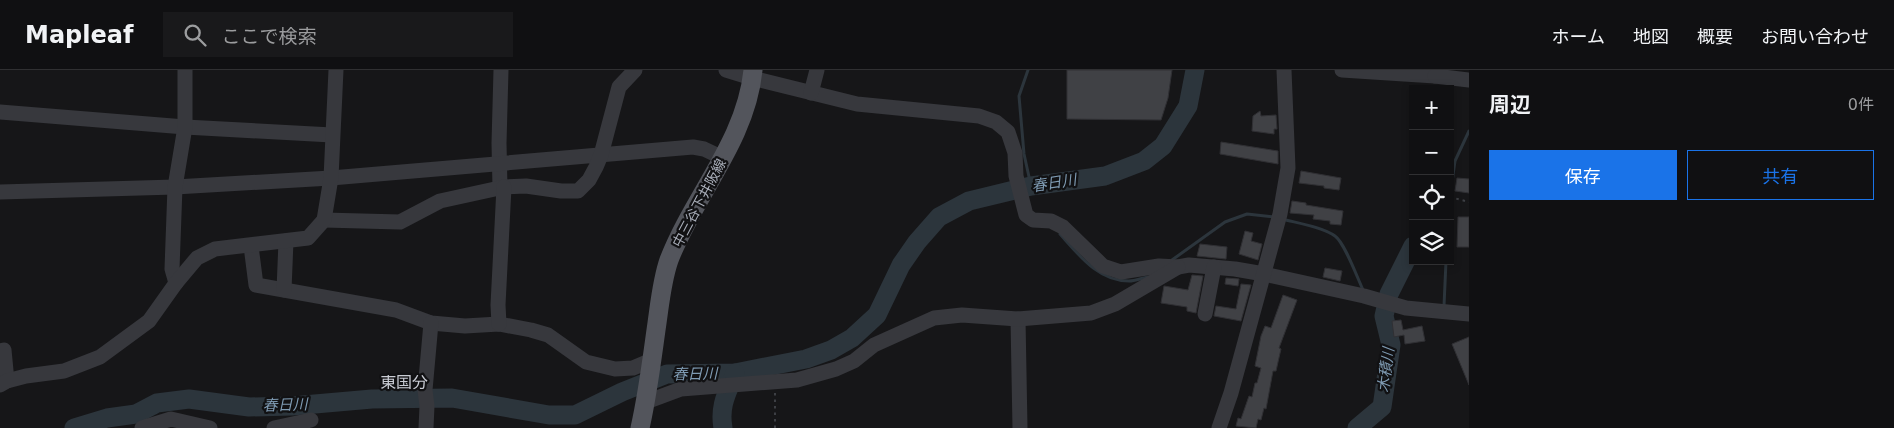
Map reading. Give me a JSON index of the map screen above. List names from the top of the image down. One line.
{"streets":{"main road":["中三谷下井阪線"]},"districts":["東国分"],"water":["春日川","木積川"],"page":{"header":"Mapleaf","search":"ここで検索","nav":["ホーム","地図","概要","お問い合わせ"],"heading":["周辺","0件"],"map_buttons":["+","−"],"buttons":["保存","共有"]}}
